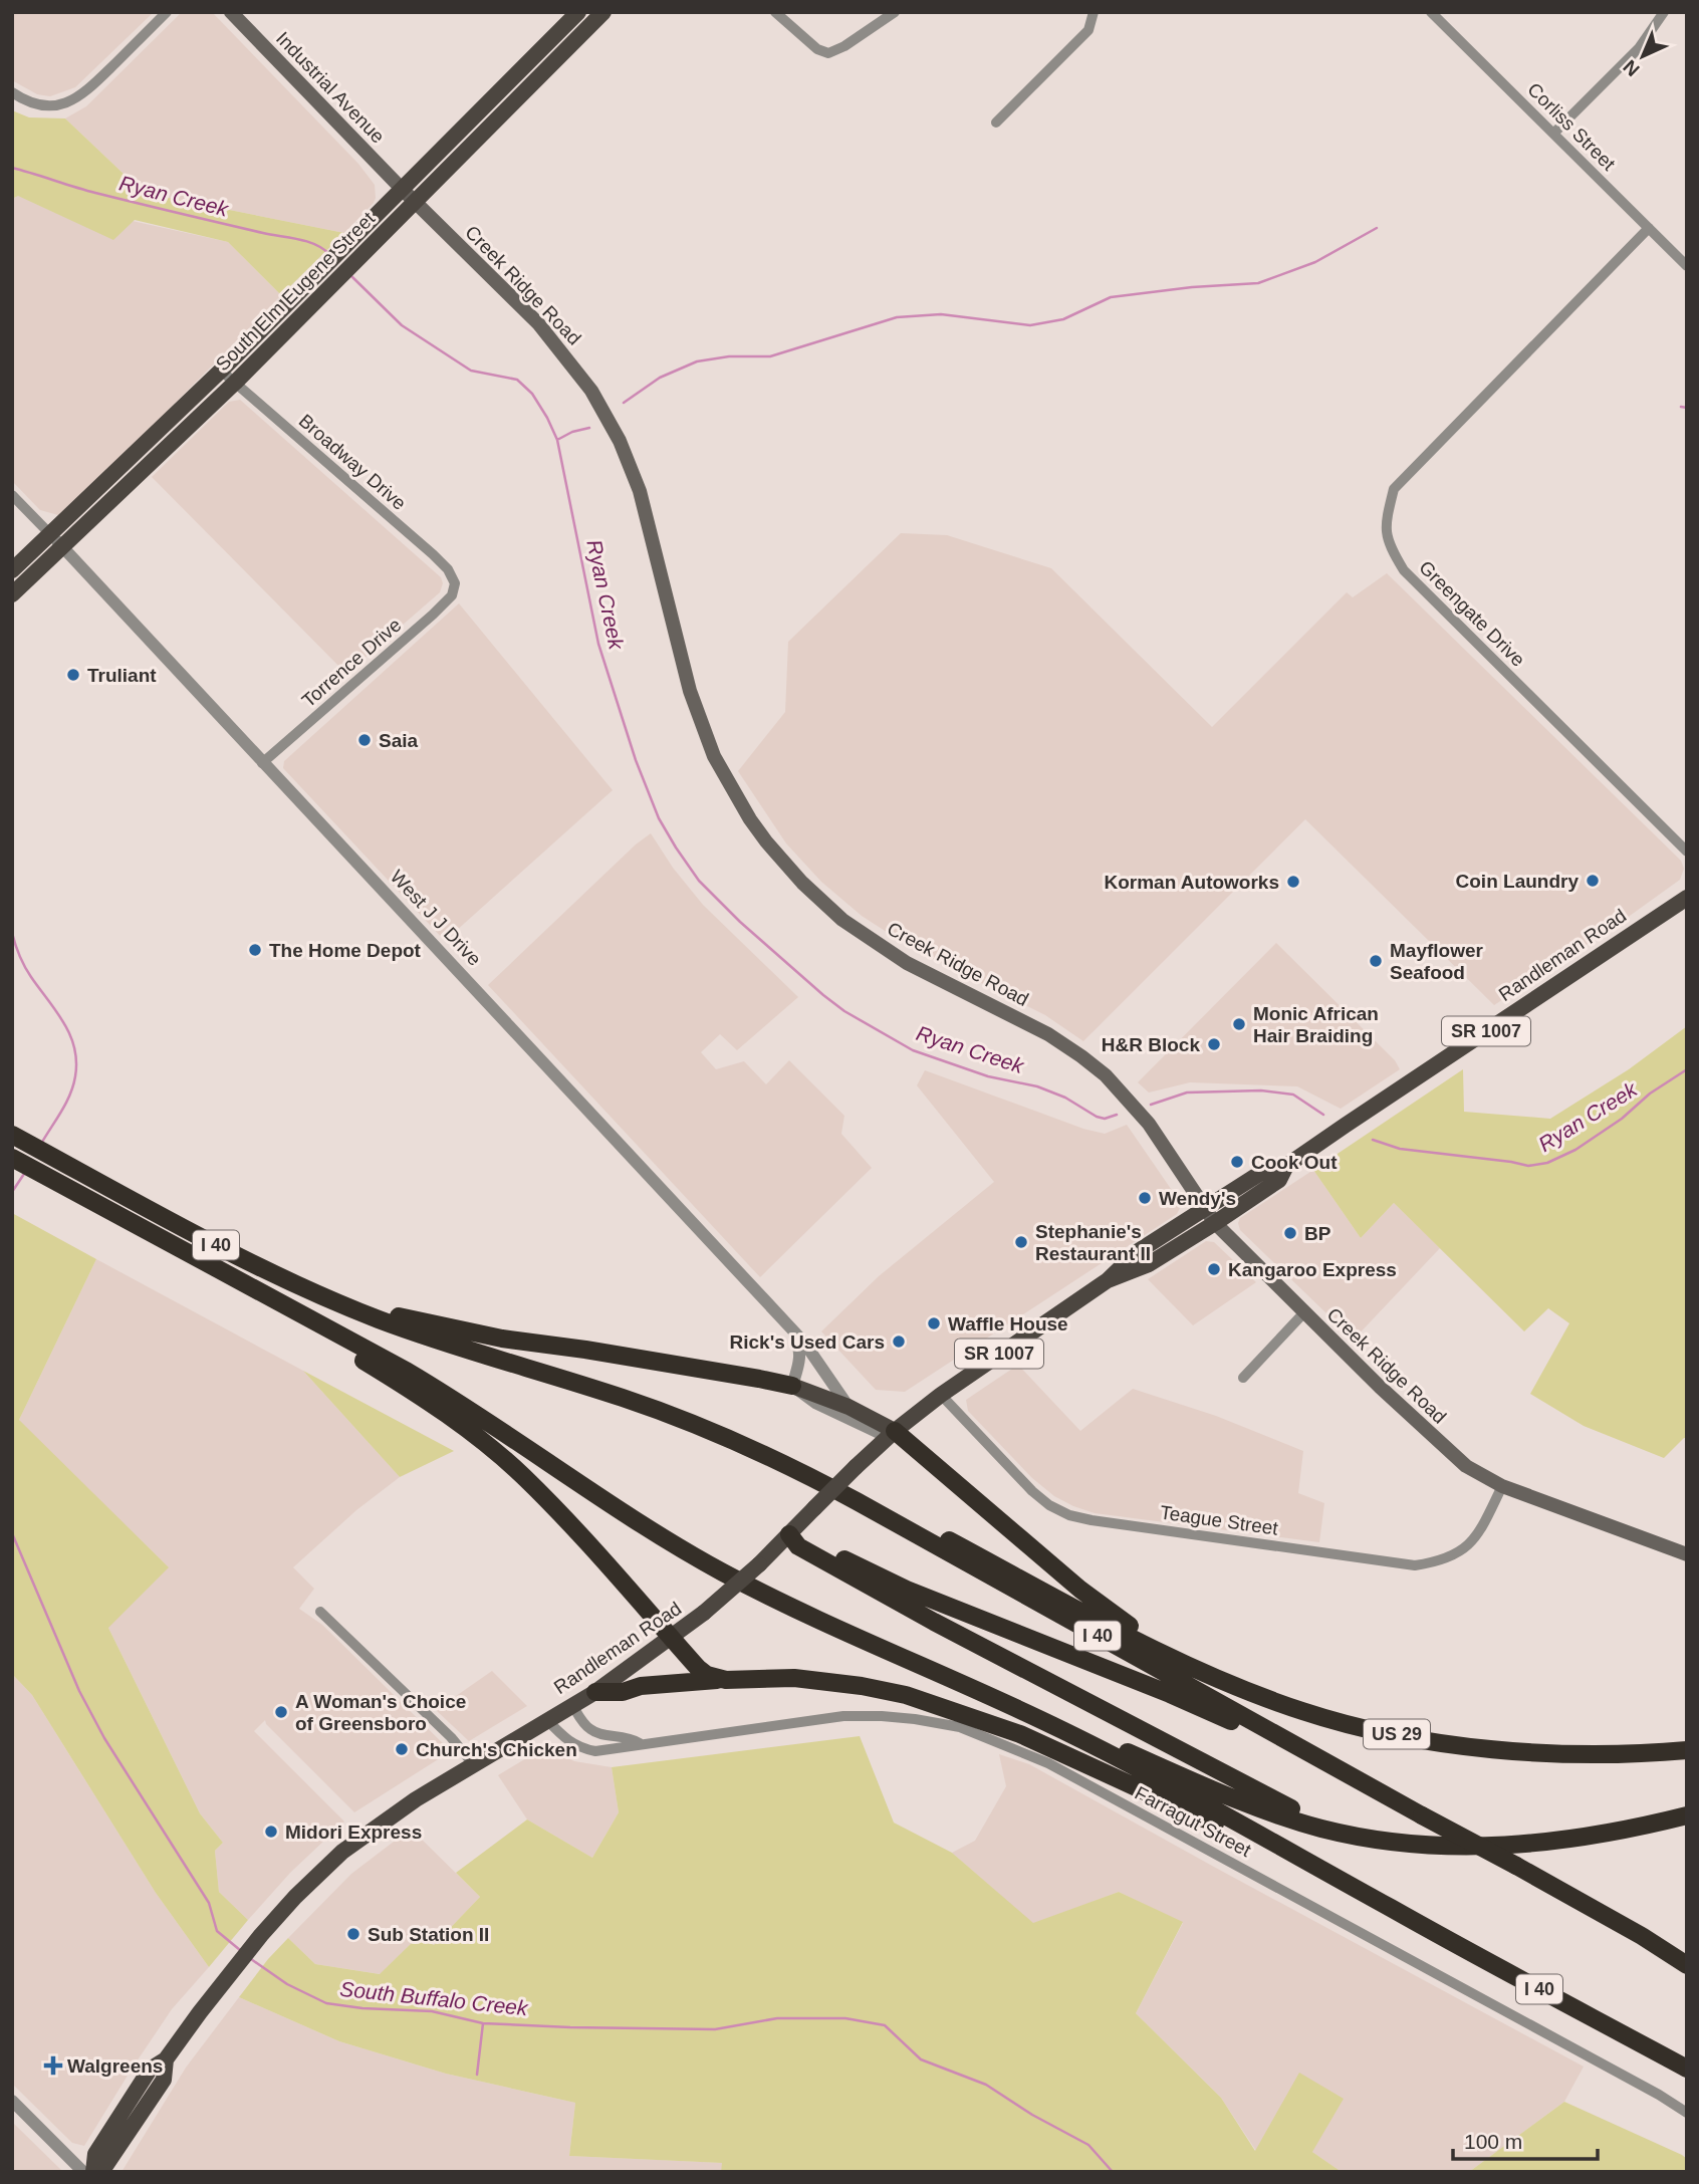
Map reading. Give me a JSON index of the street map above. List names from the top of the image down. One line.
{"streets":{"highway":["I 40","US 29"],"main road":["Industrial Avenue","Creek Ridge Road","South Elm Eugene Street","West J J Drive","Randleman Road","SR 1007"],"street":["Corliss Street","Broadway Drive","Greengate Drive","Torrence Drive","Teague Street","Farragut Street"]},"crossings":[["Industrial Avenue","Creek Ridge Road"],["Industrial Avenue","South Elm Eugene Street"],["Corliss Street","Greengate Drive"],["Creek Ridge Road","South Elm Eugene Street"],["Creek Ridge Road","Randleman Road"],["Creek Ridge Road","Teague Street"],["South Elm Eugene Street","Broadway Drive"],["South Elm Eugene Street","West J J Drive"],["Broadway Drive","Torrence Drive"],["Torrence Drive","West J J Drive"],["West J J Drive","Randleman Road"],["Randleman Road","Teague Street"],["Randleman Road","Farragut Street"],["I 40","US 29"]],"water":["Ryan Creek","South Buffalo Creek"],"places":{"other":["Truliant","Saia","Coin Laundry","Korman Autoworks","The Home Depot","Mayflower Seafood","Monic African Hair Braiding","H&R Block","Cook Out","Wendy's","BP","Stephanie's Restaurant II","Kangaroo Express","Waffle House","Rick's Used Cars","A Woman's Choice of Greensboro","Church's Chicken","Midori Express","Sub Station II"],"health":["Walgreens"]},"scale_bar":"100 m","north":"bottom left"}
